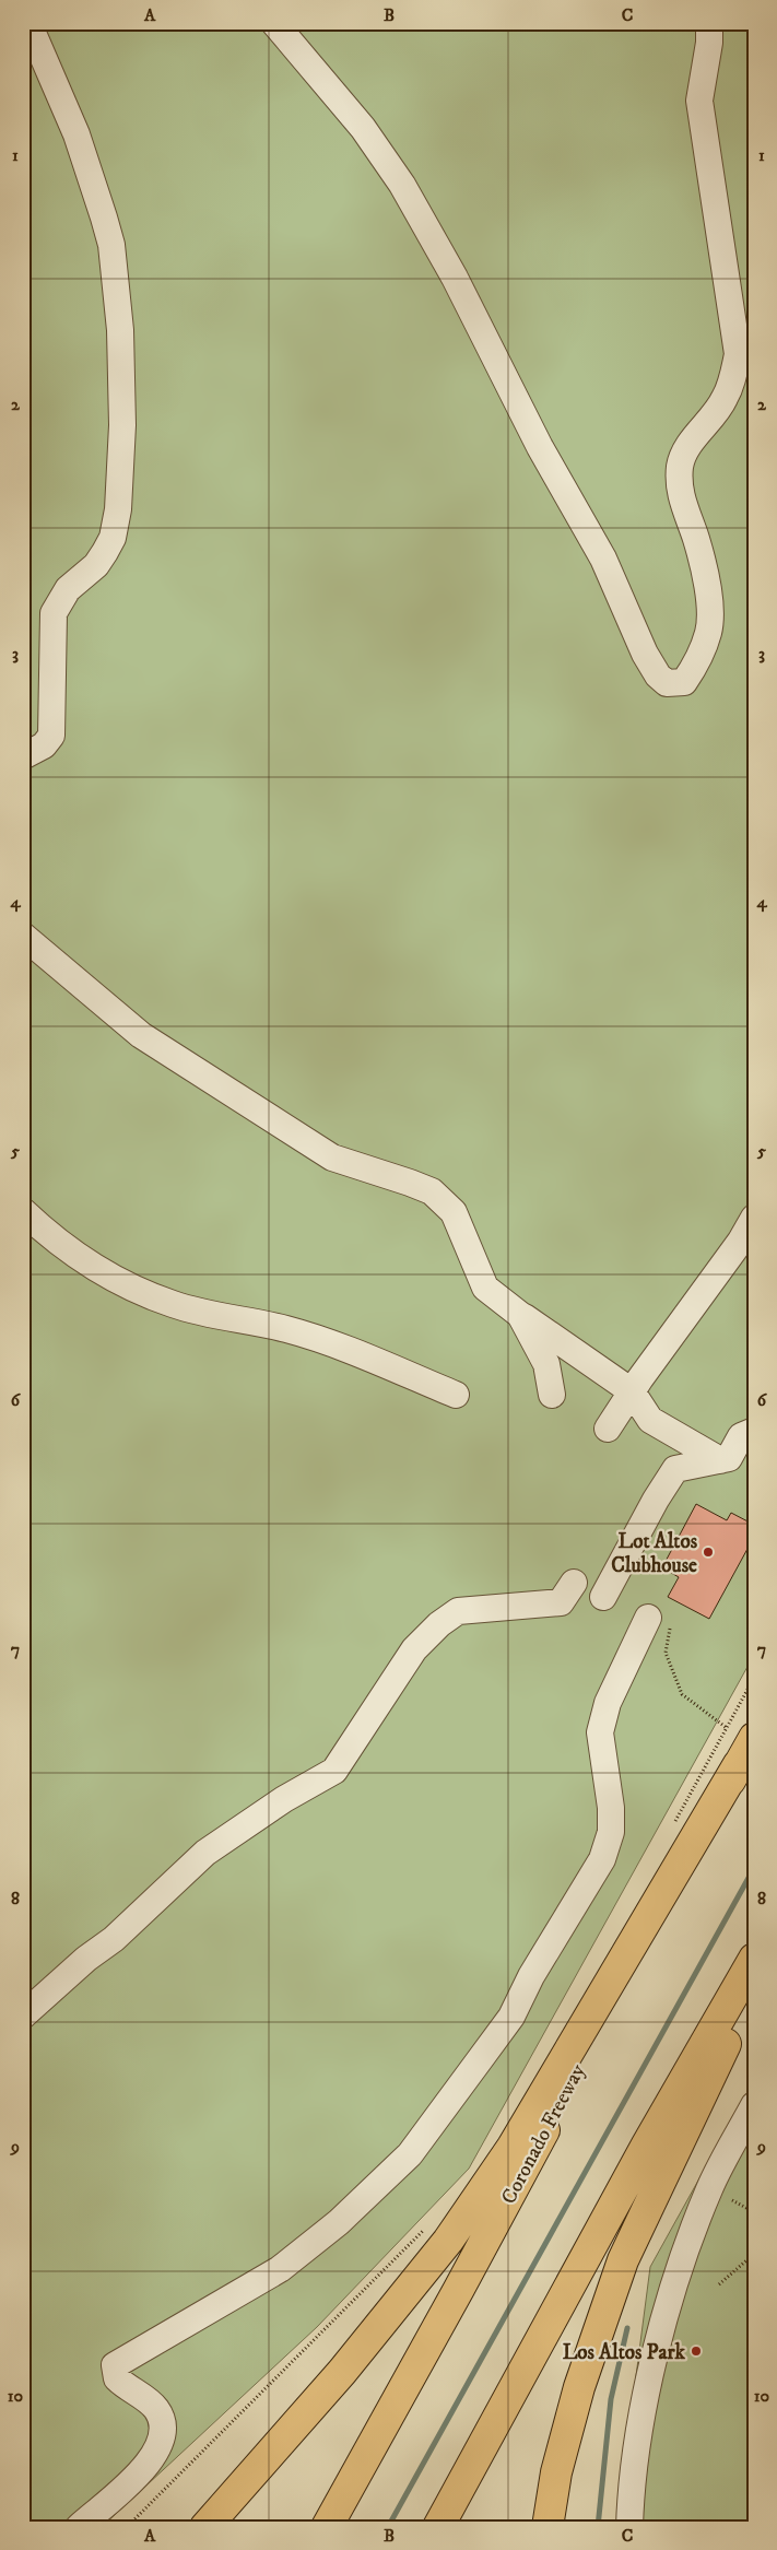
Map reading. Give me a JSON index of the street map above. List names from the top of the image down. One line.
{"streets":{"highway":["Coronado Freeway"]},"places":["Lot Altos Clubhouse","Los Altos Park"],"grid":{"columns":["A","B","C"],"rows":["1","2","3","4","5","6","7","8","9","10"]}}
